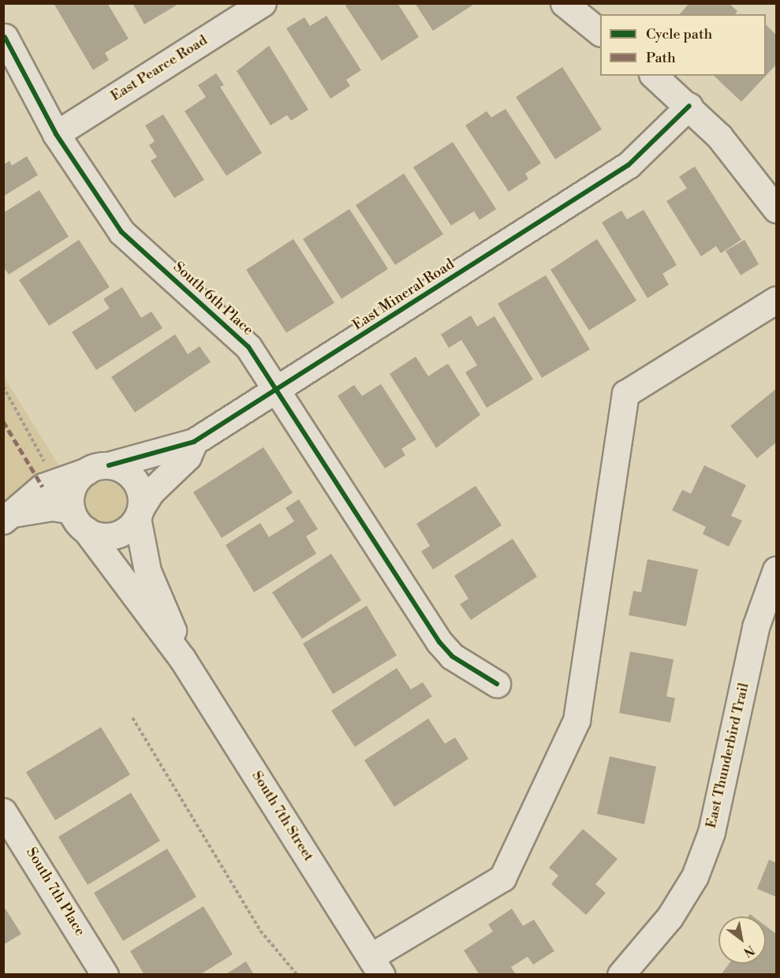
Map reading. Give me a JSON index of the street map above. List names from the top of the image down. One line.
{"streets":{"street":["East Pearce Road","East Mineral Road","South 6th Place","East Thunderbird Trail","South 7th Street","South 7th Place"]},"crossings":[["East Pearce Road","South 6th Place"],["East Mineral Road","South 6th Place"],["East Mineral Road","South 7th Street"]],"legend":["Cycle path","Path"],"north":"bottom right"}
